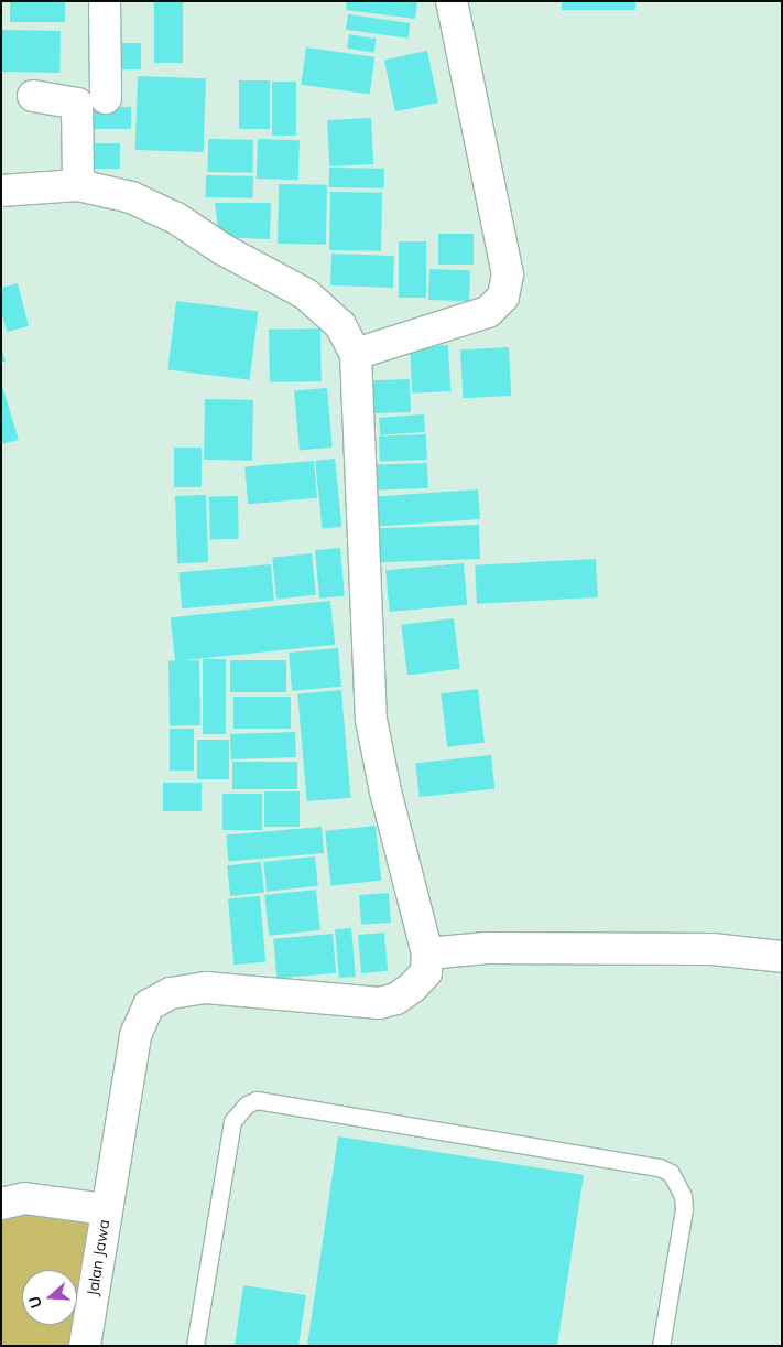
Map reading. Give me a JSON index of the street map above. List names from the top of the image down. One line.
{"streets":{"street":["Jalan Jawa"]},"north":"left"}
